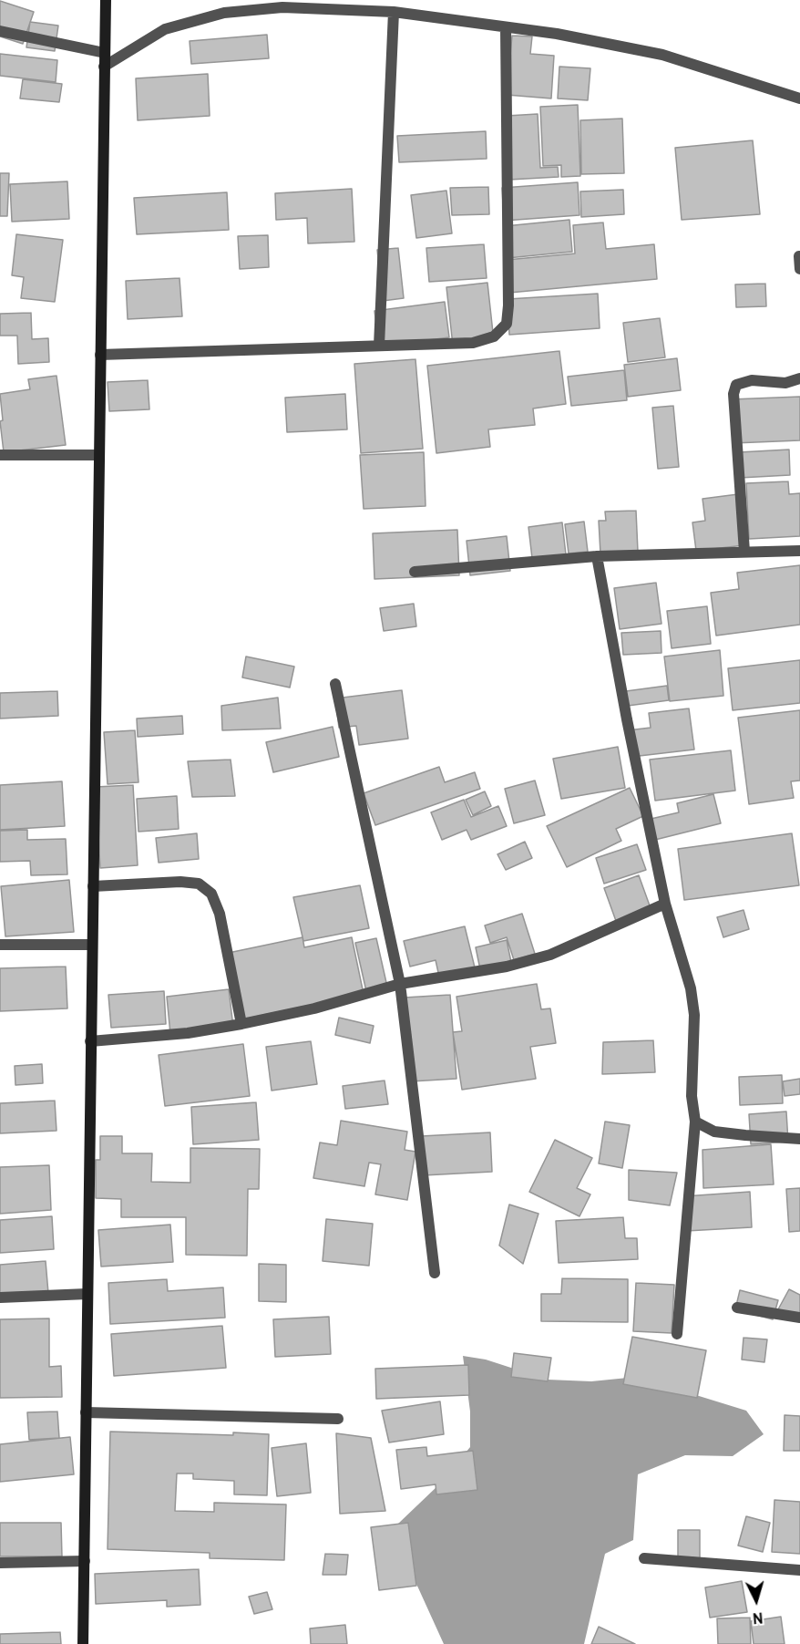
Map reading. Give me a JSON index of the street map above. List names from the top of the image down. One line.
{"north":"bottom"}
